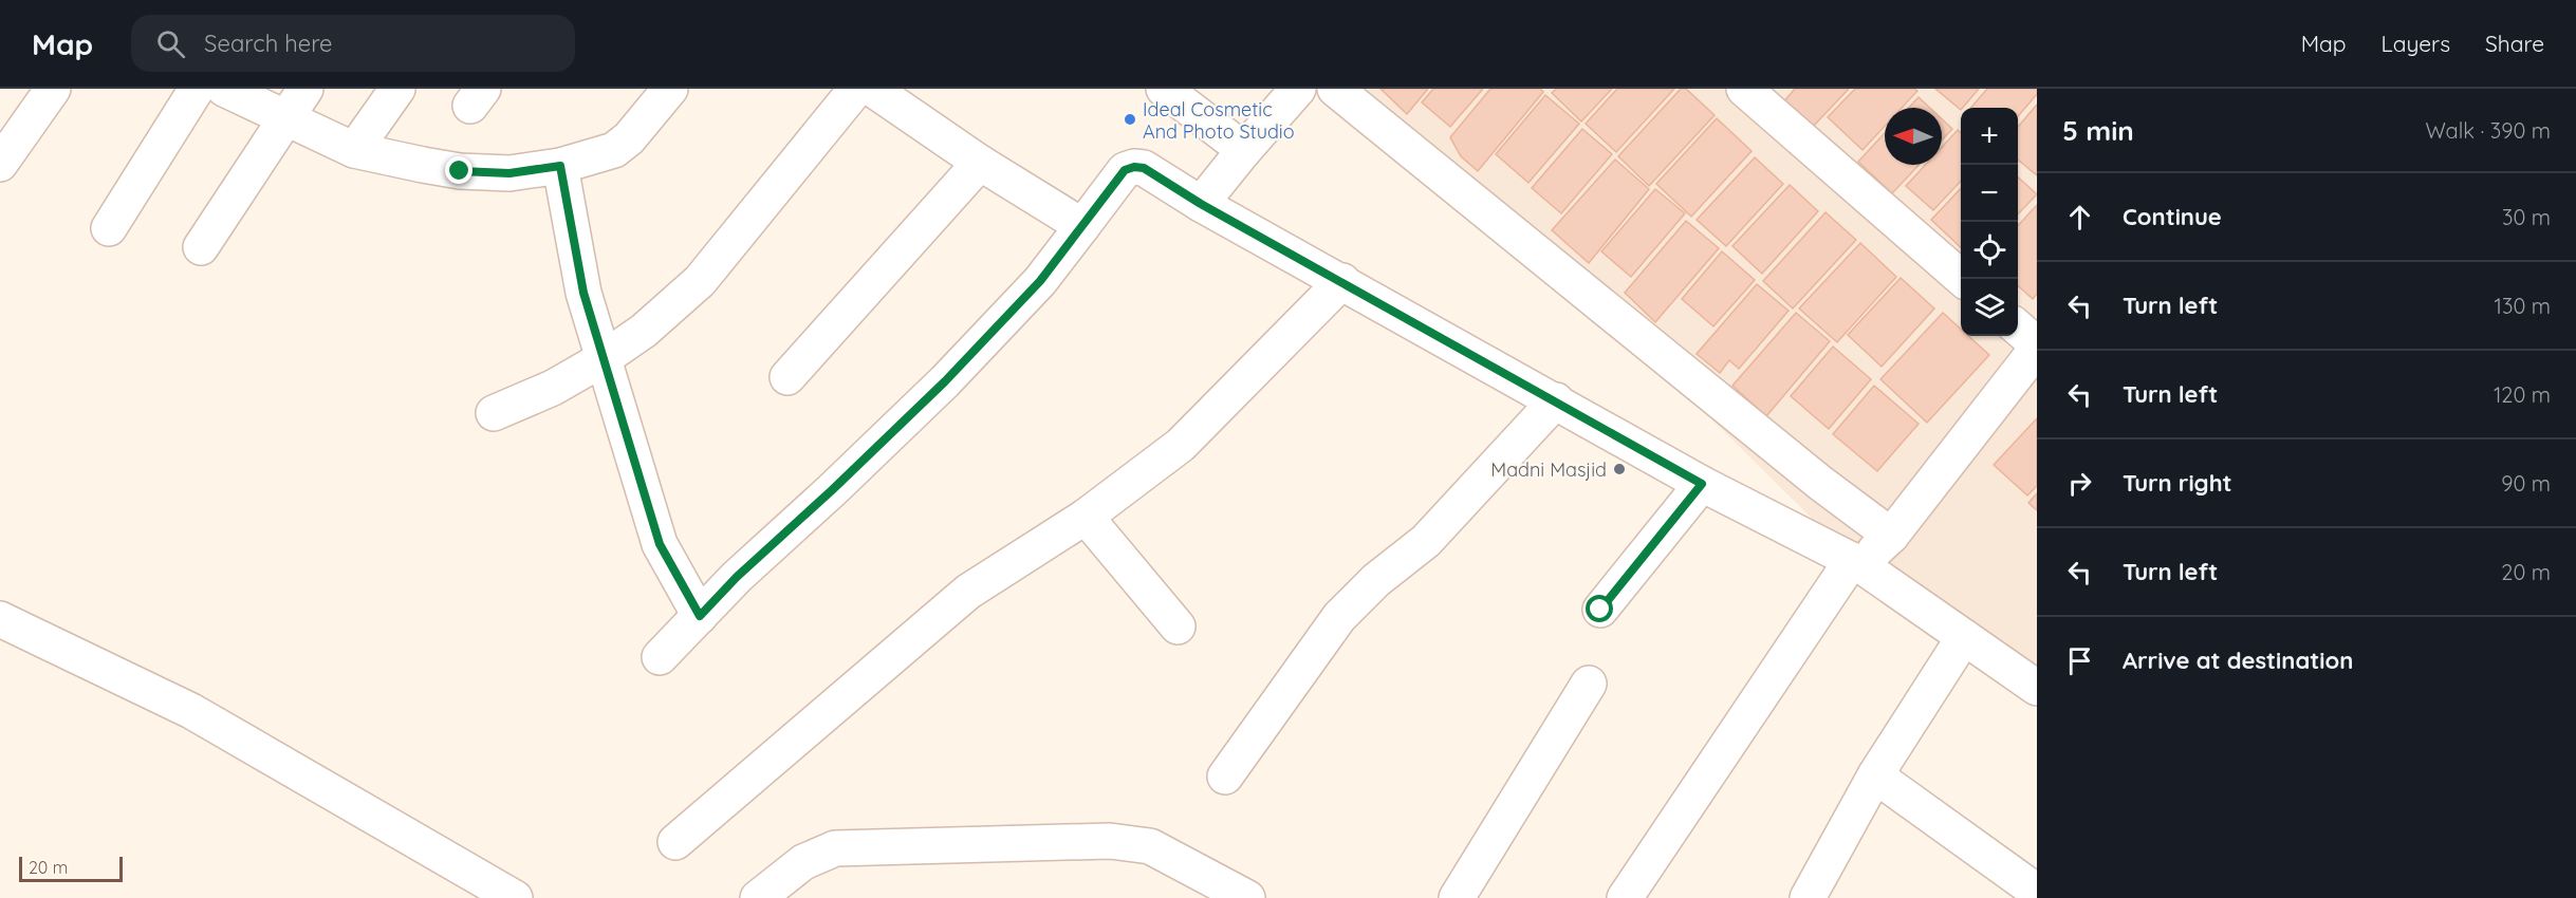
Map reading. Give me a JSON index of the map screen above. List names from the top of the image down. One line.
{"places":["Ideal Cosmetic And Photo Studio","Madni Masjid"],"scale_bar":"20 m","north":"left","page":{"header":"Map","search":"Search here","nav":["Map","Layers","Share"],"heading":["5 min","Walk · 390 m"],"map_buttons":["+","−"],"list":[["Continue","30 m"],["Turn left","130 m"],["Turn left","120 m"],["Turn right","90 m"],["Turn left","20 m"],"Arrive at destination"],"scale":"20 m"}}
